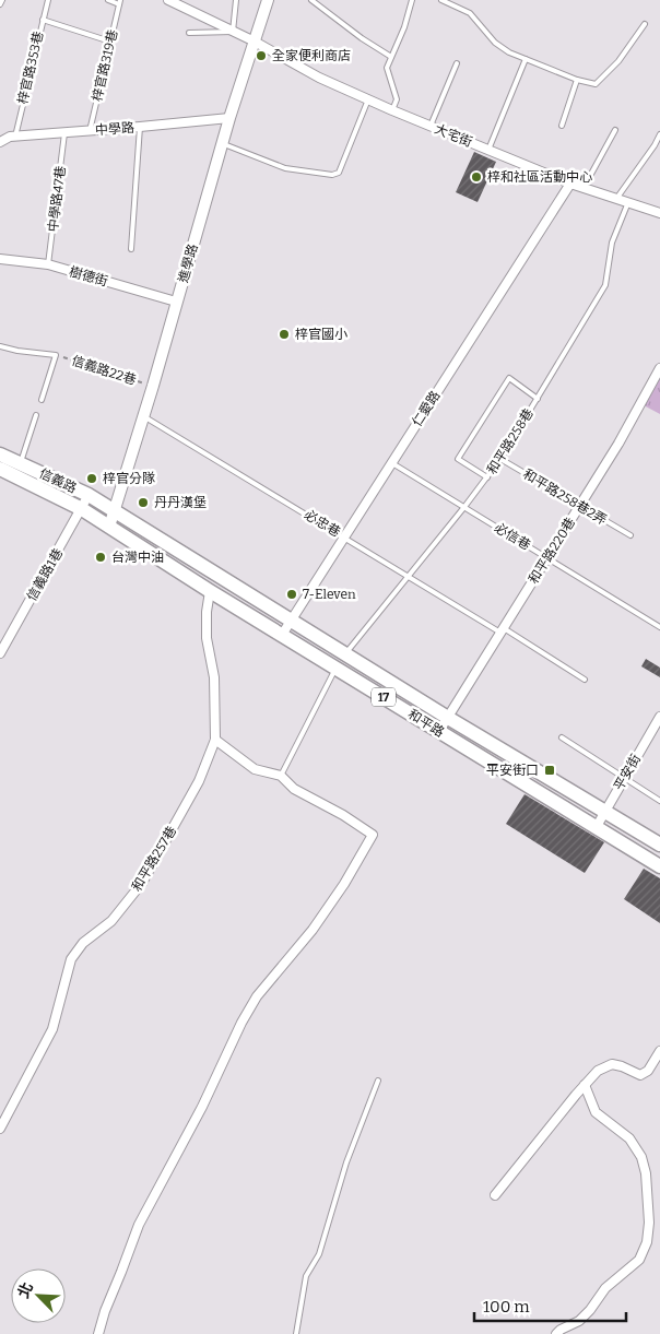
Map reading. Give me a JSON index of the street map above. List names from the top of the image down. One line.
{"streets":{"main road":["信義路","17","和平路"],"street":["中學路","大宅街","進學路","樹德街","仁愛路","和平路220巷","信義路1巷","平安街","和平路257巷"],"lane":["梓官路319巷","梓官路353巷","中學路47巷","信義路22巷","和平路258巷","和平路258巷2弄","必忠巷","必信巷"]},"crossings":[["梓官路319巷","中學路"],["梓官路353巷","中學路"],["中學路","中學路47巷"],["中學路","進學路"],["大宅街","進學路"],["大宅街","仁愛路"],["大宅街","和平路258巷"],["中學路47巷","樹德街"],["進學路","樹德街"],["進學路","信義路22巷"],["進學路","信義路"],["進學路","必忠巷"],["進學路","和平路"],["仁愛路","必忠巷"],["仁愛路","必信巷"],["仁愛路","和平路"],["和平路258巷","和平路258巷2弄"],["和平路258巷","必忠巷"],["和平路258巷","必信巷"],["和平路258巷","和平路"],["信義路","信義路1巷"],["信義路","和平路"],["和平路258巷2弄","和平路220巷"],["必忠巷","和平路220巷"],["必信巷","和平路220巷"],["和平路220巷","和平路"],["和平路","平安街"],["和平路","和平路257巷"]],"places":{"other":["全家便利商店","梓和社區活動中心","梓官國小","梓官分隊","丹丹漢堡","台灣中油","7-Eleven"],"transit":["平安街口"]},"scale_bar":"100 m","north":"top left"}
